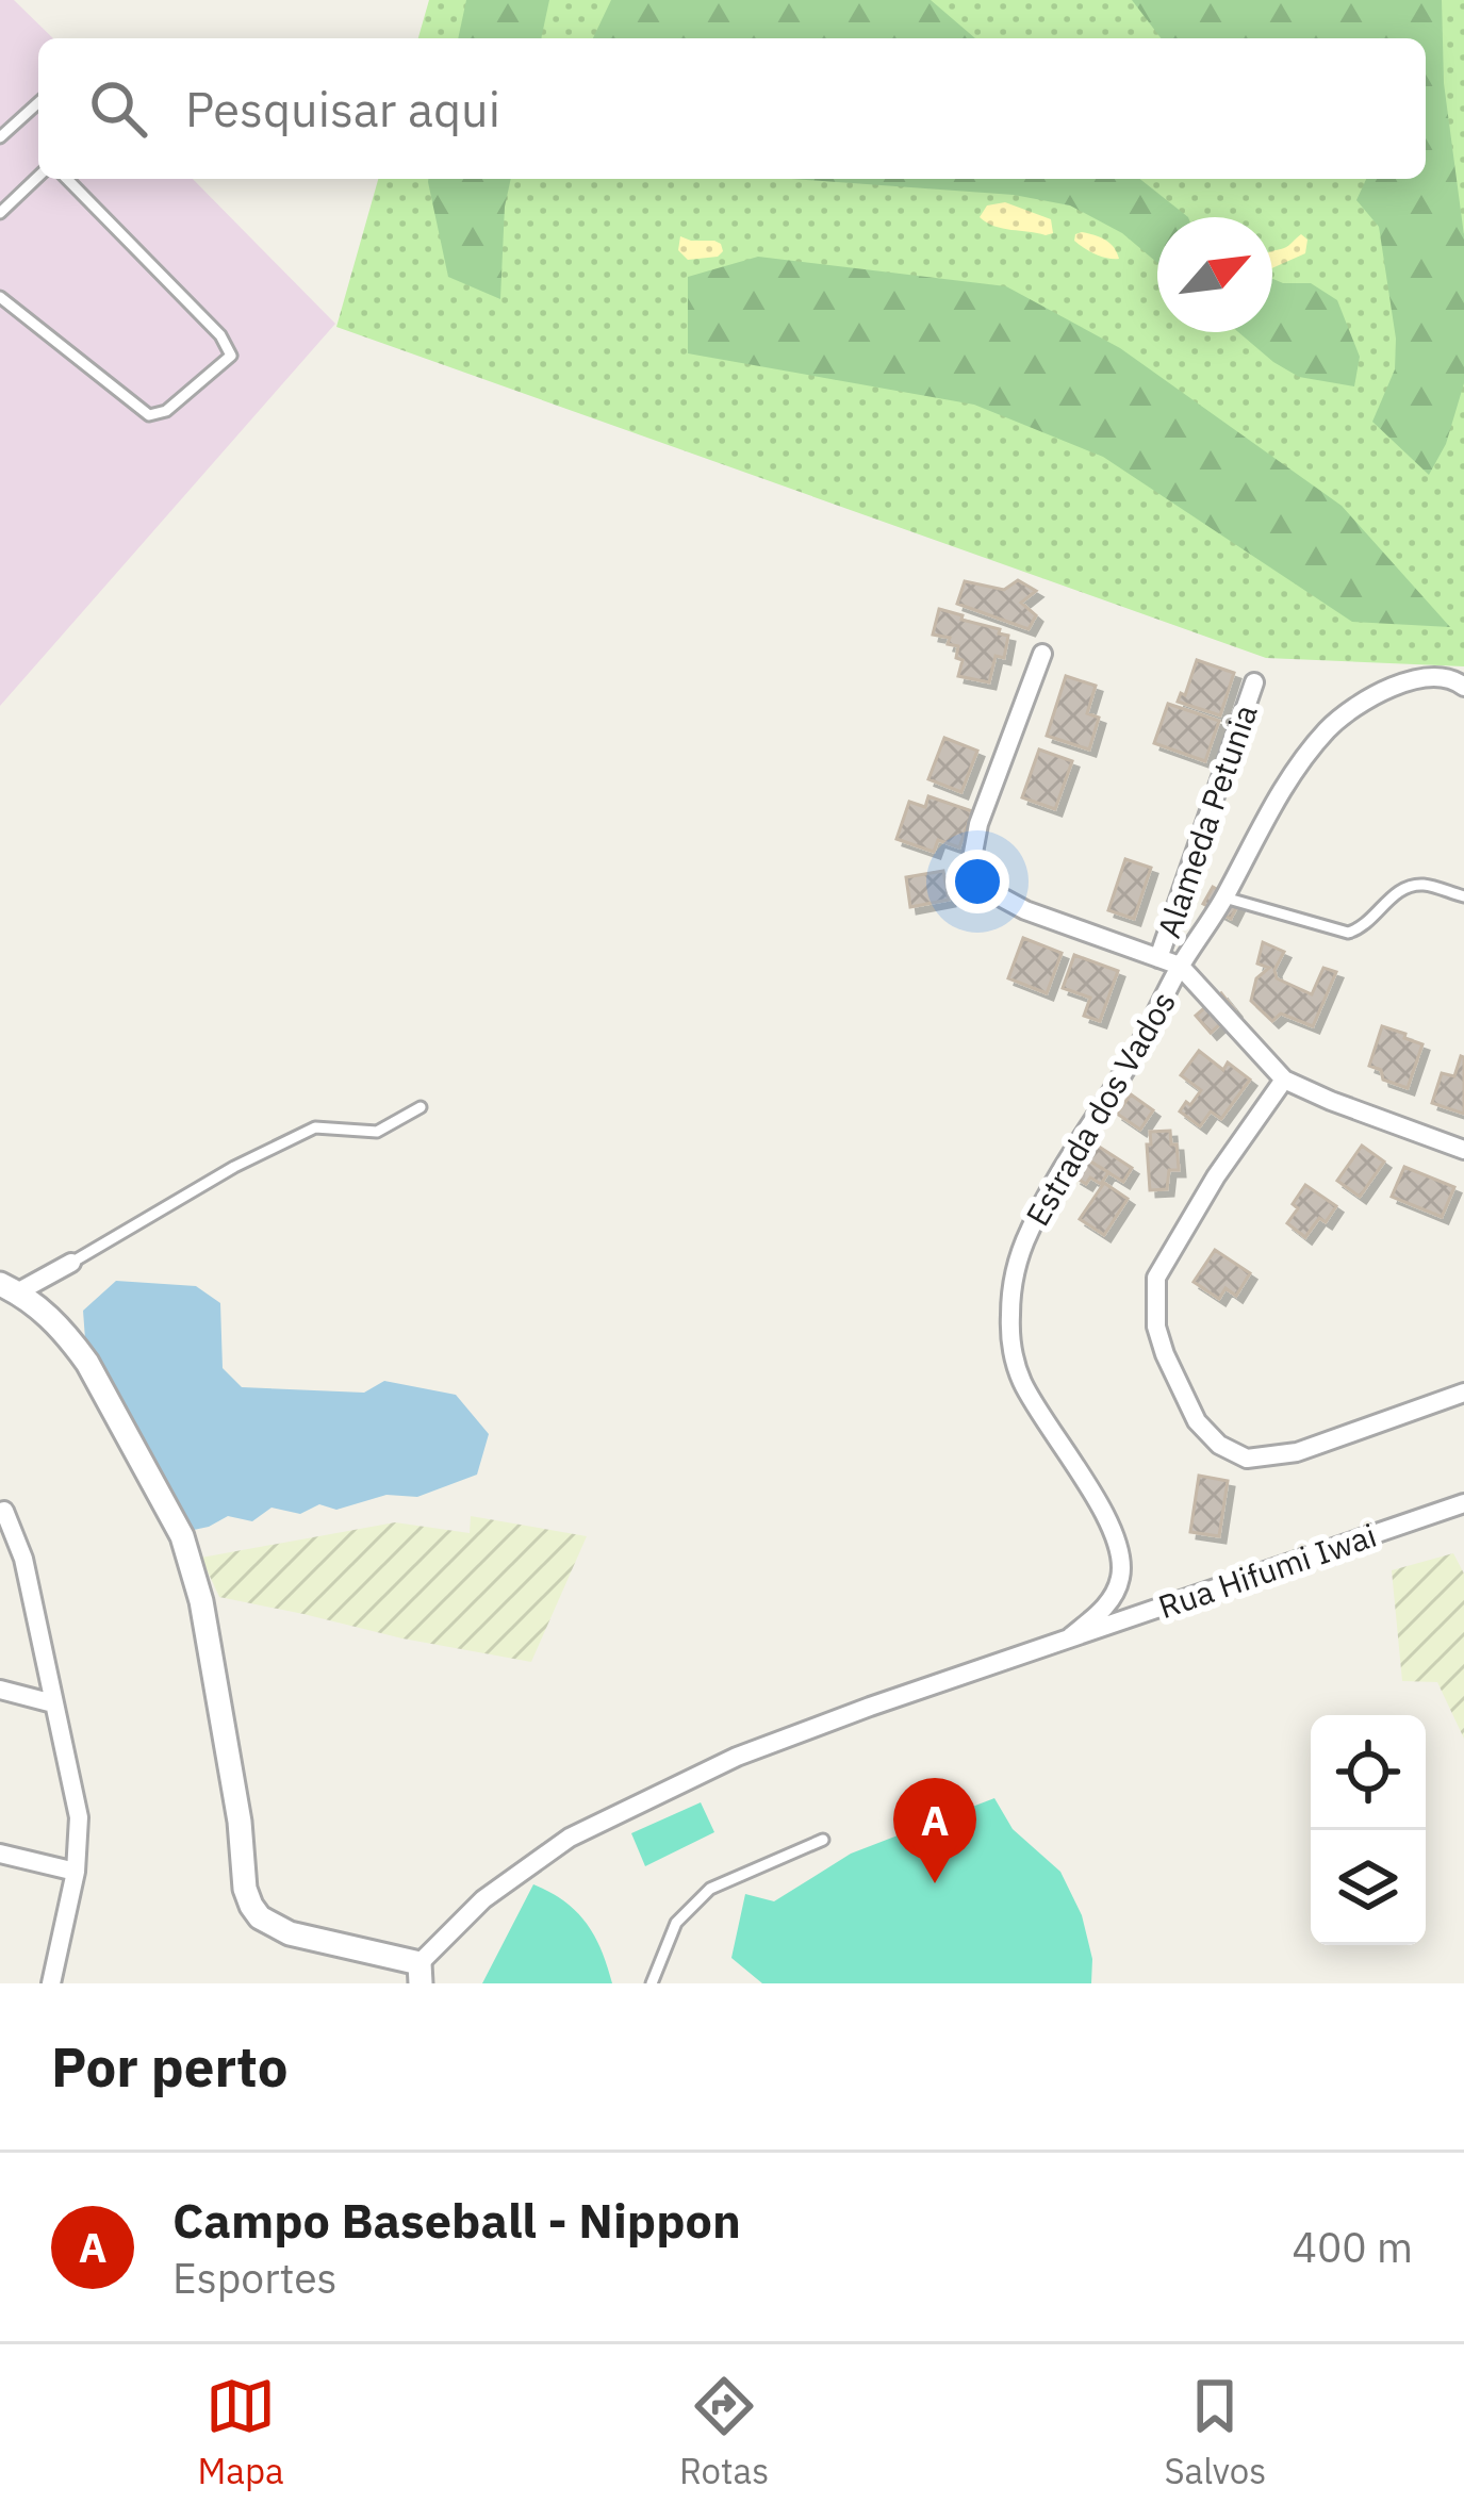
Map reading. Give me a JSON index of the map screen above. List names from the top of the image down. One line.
{"streets":{"street":["Alameda Petunia","Estrada dos Vados","Rua Hifumi Iwai"]},"crossings":[["Estrada dos Vados","Rua Hifumi Iwai"]],"north":"top right","page":{"search":"Pesquisar aqui","pins":"A","heading":"Por perto","list":[{"mark":"A","name":"Campo Baseball - Nippon","note":"Esportes","value":"400 m"}],"nav":["Mapa","Rotas","Salvos"]}}
